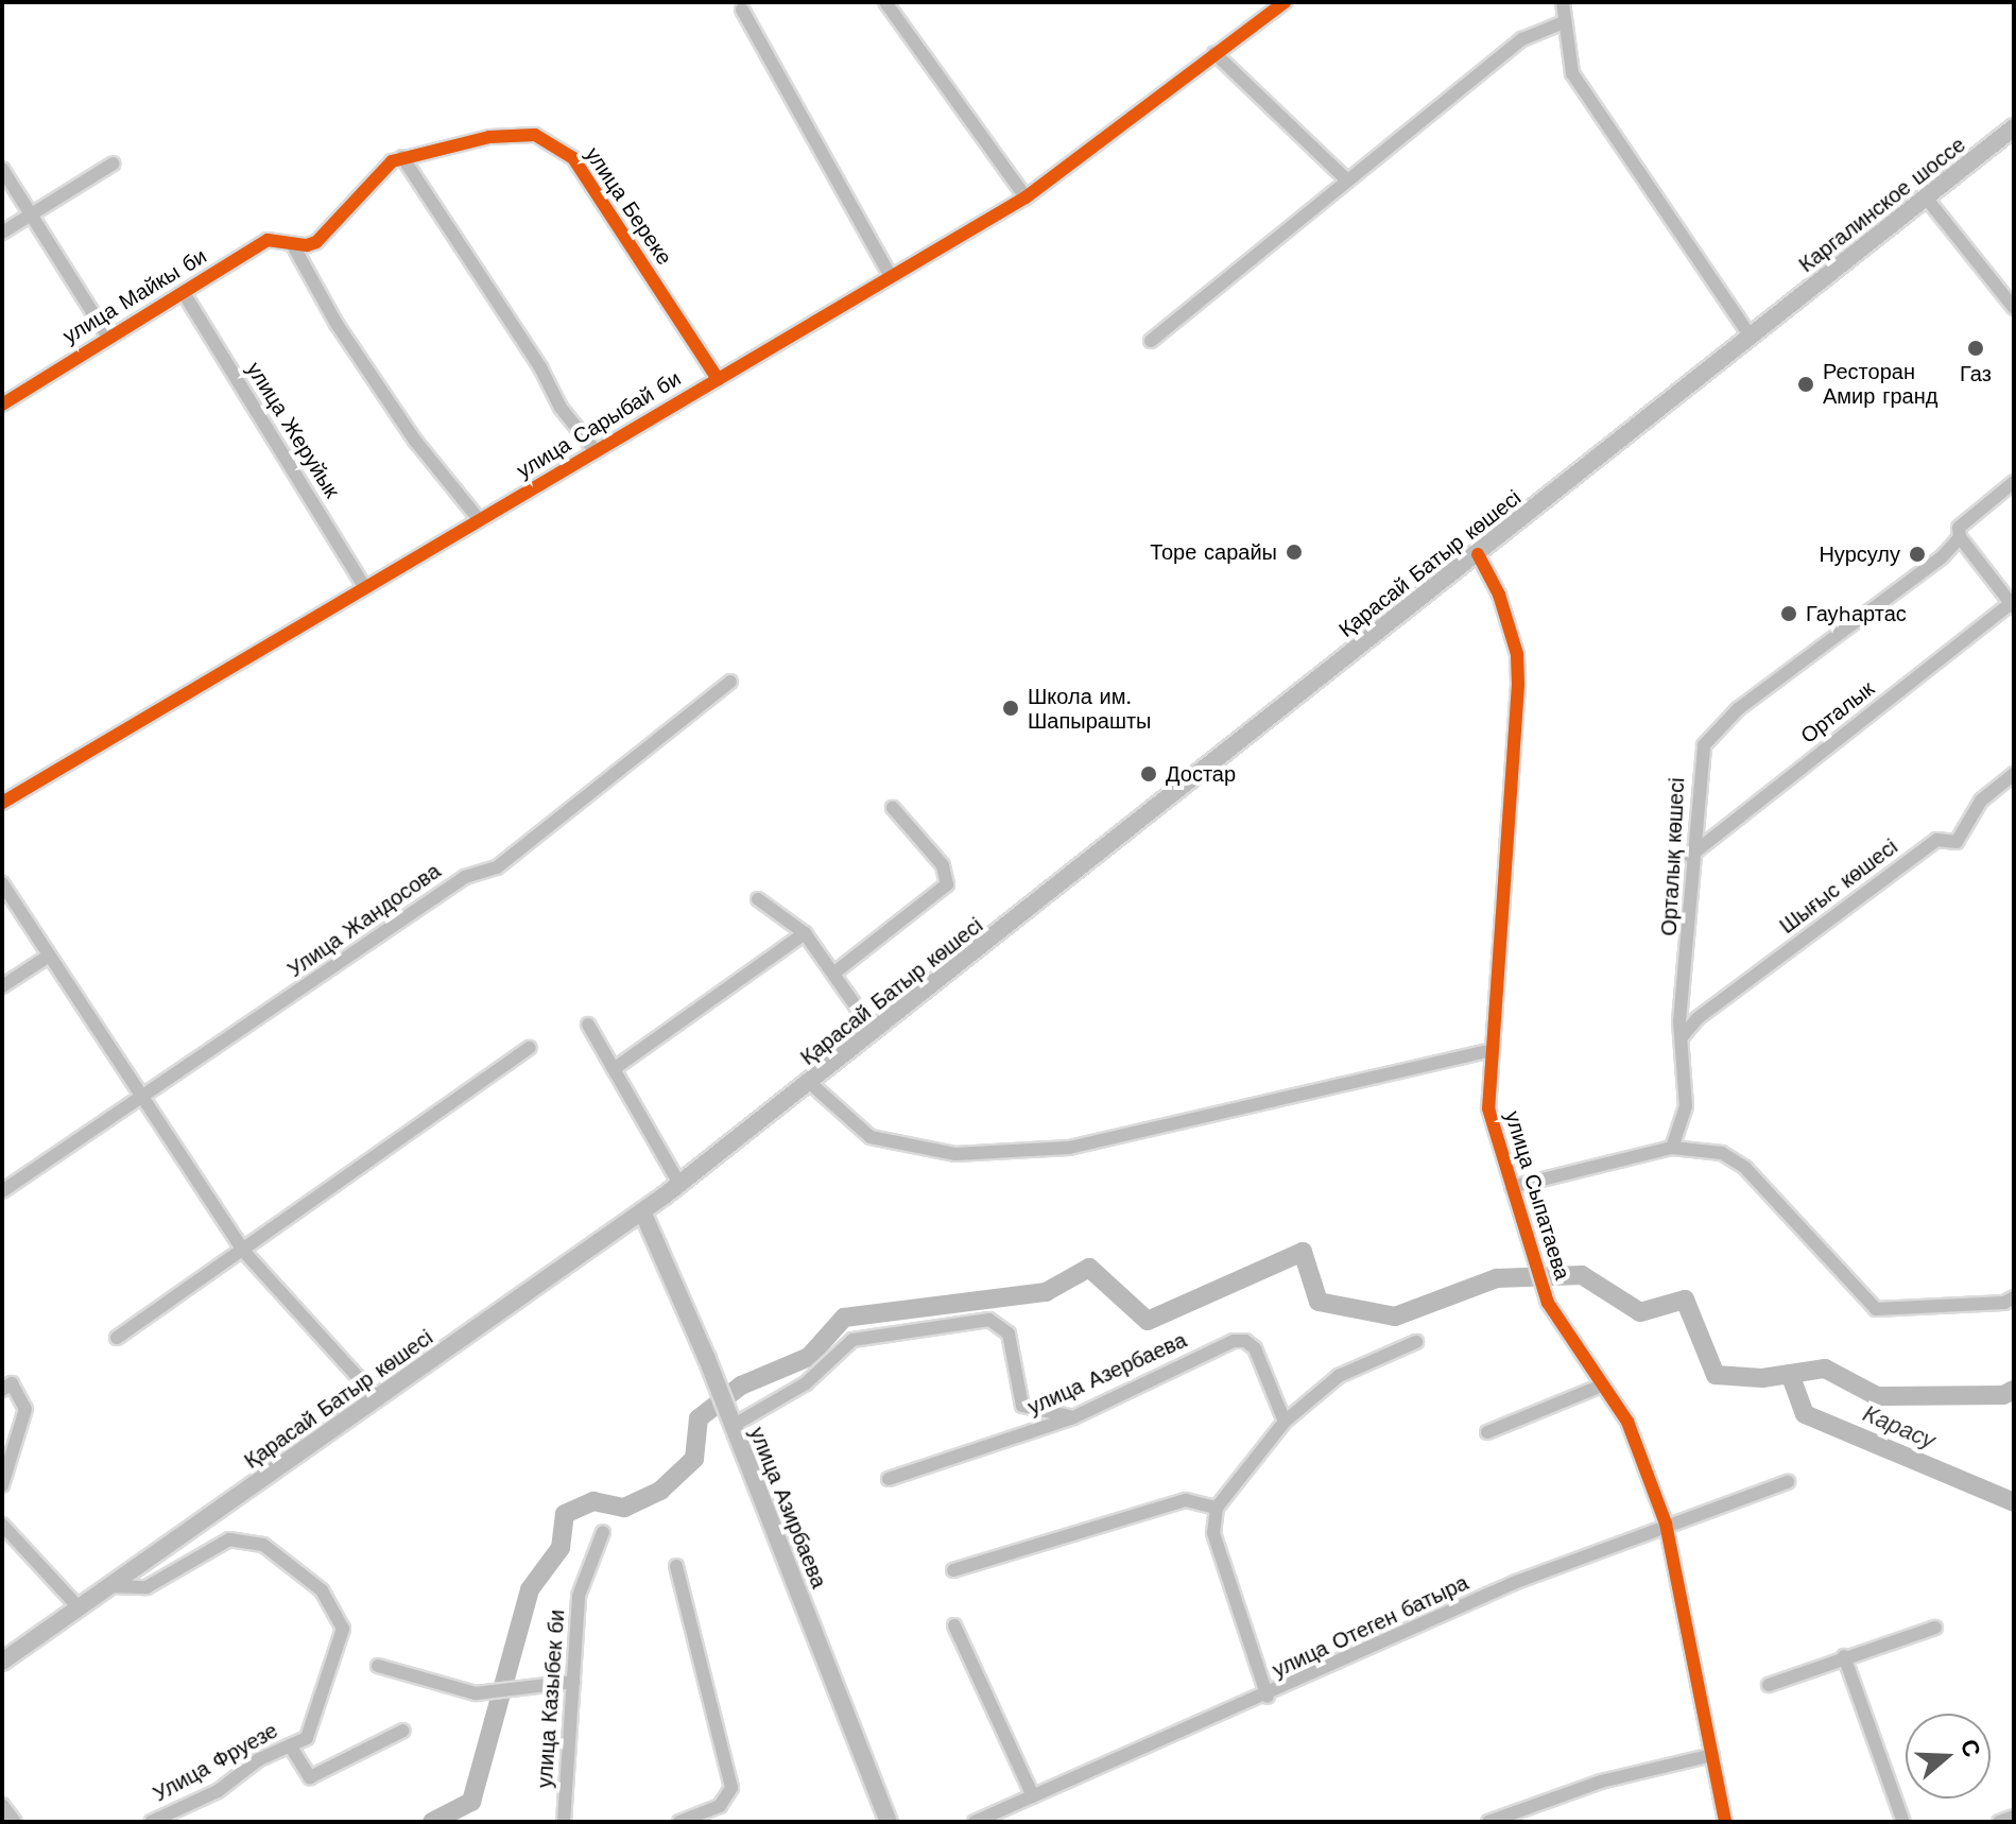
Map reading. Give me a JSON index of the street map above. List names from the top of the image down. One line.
{"streets":{"main road":["Каргалинское шоссе","Қарасай Батыр көшесі","улица Азирбаева"],"street":["улица Береке","улица Майкы би","улица Сарыбай би","улица Жеруйык","Орталык","Орталық көшесі","Шығыс көшесі","Улица Жандосова","улица Сыпатаева","улица Азербаева","улица Отеген батыра","улица Казыбек би","Улица Фруезе"]},"crossings":[["Каргалинское шоссе","Қарасай Батыр көшесі"],["улица Береке","улица Майкы би"],["улица Береке","улица Сарыбай би"],["улица Майкы би","улица Жеруйык"],["улица Сарыбай би","улица Жеруйык"],["Қарасай Батыр көшесі","улица Сыпатаева"],["Қарасай Батыр көшесі","улица Азирбаева"],["Қарасай Батыр көшесі","Улица Фруезе"],["Орталык","Орталық көшесі"],["Орталық көшесі","Шығыс көшесі"],["улица Сыпатаева","улица Отеген батыра"]],"water":["Карасу"],"places":["Газ","Ресторан Амир гранд","Торе сарайы","Нурсулу","Гауhартас","Школа им. Шапырашты","Достар"],"north":"right"}
